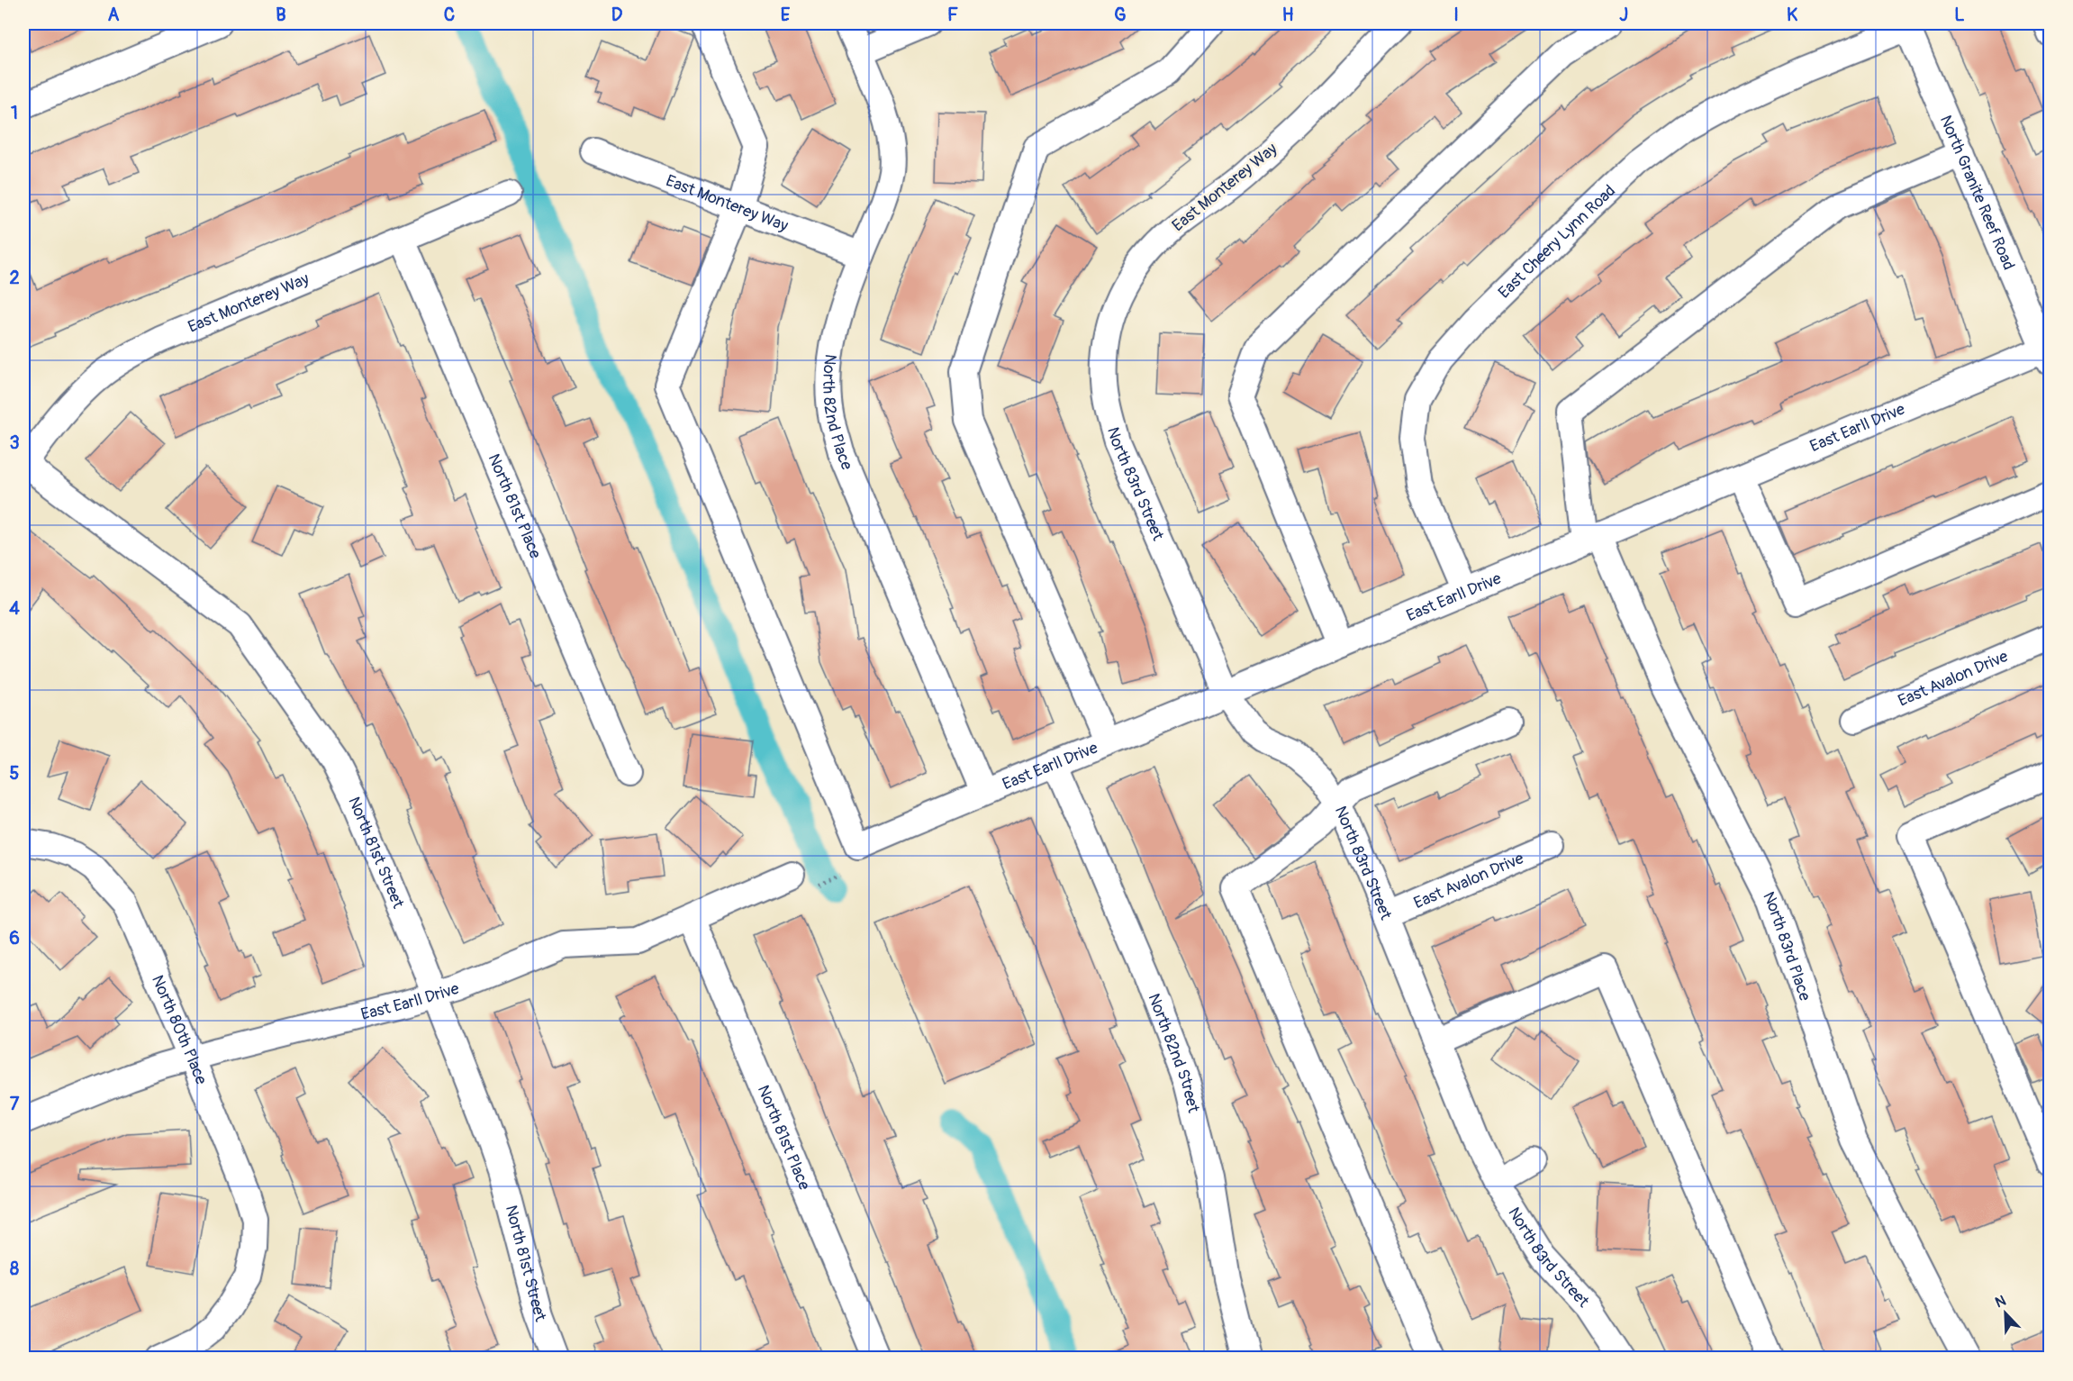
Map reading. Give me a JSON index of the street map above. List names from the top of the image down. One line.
{"streets":{"street":["East Monterey Way","North Granite Reef Road","East Cheery Lynn Road","North 82nd Place","East Earll Drive","North 83rd Street","North 81st Place","East Avalon Drive","North 81st Street","North 83rd Place","North 80th Place","North 82nd Street"]},"crossings":[["East Monterey Way","North 82nd Place"],["East Monterey Way","East Earll Drive"],["East Monterey Way","North 83rd Street"],["East Monterey Way","North 81st Place"],["East Monterey Way","North 81st Street"],["North Granite Reef Road","East Cheery Lynn Road"],["North Granite Reef Road","East Earll Drive"],["North Granite Reef Road","North 83rd Place"],["East Cheery Lynn Road","East Earll Drive"],["North 82nd Place","East Earll Drive"],["East Earll Drive","North 83rd Street"],["East Earll Drive","North 81st Place"],["East Earll Drive","North 81st Street"],["East Earll Drive","North 83rd Place"],["East Earll Drive","North 80th Place"],["East Earll Drive","North 82nd Street"],["North 83rd Street","East Avalon Drive"]],"north":"top left","grid":{"columns":["A","B","C","D","E","F","G","H","I","J","K","L"],"rows":["1","2","3","4","5","6","7","8"]}}
